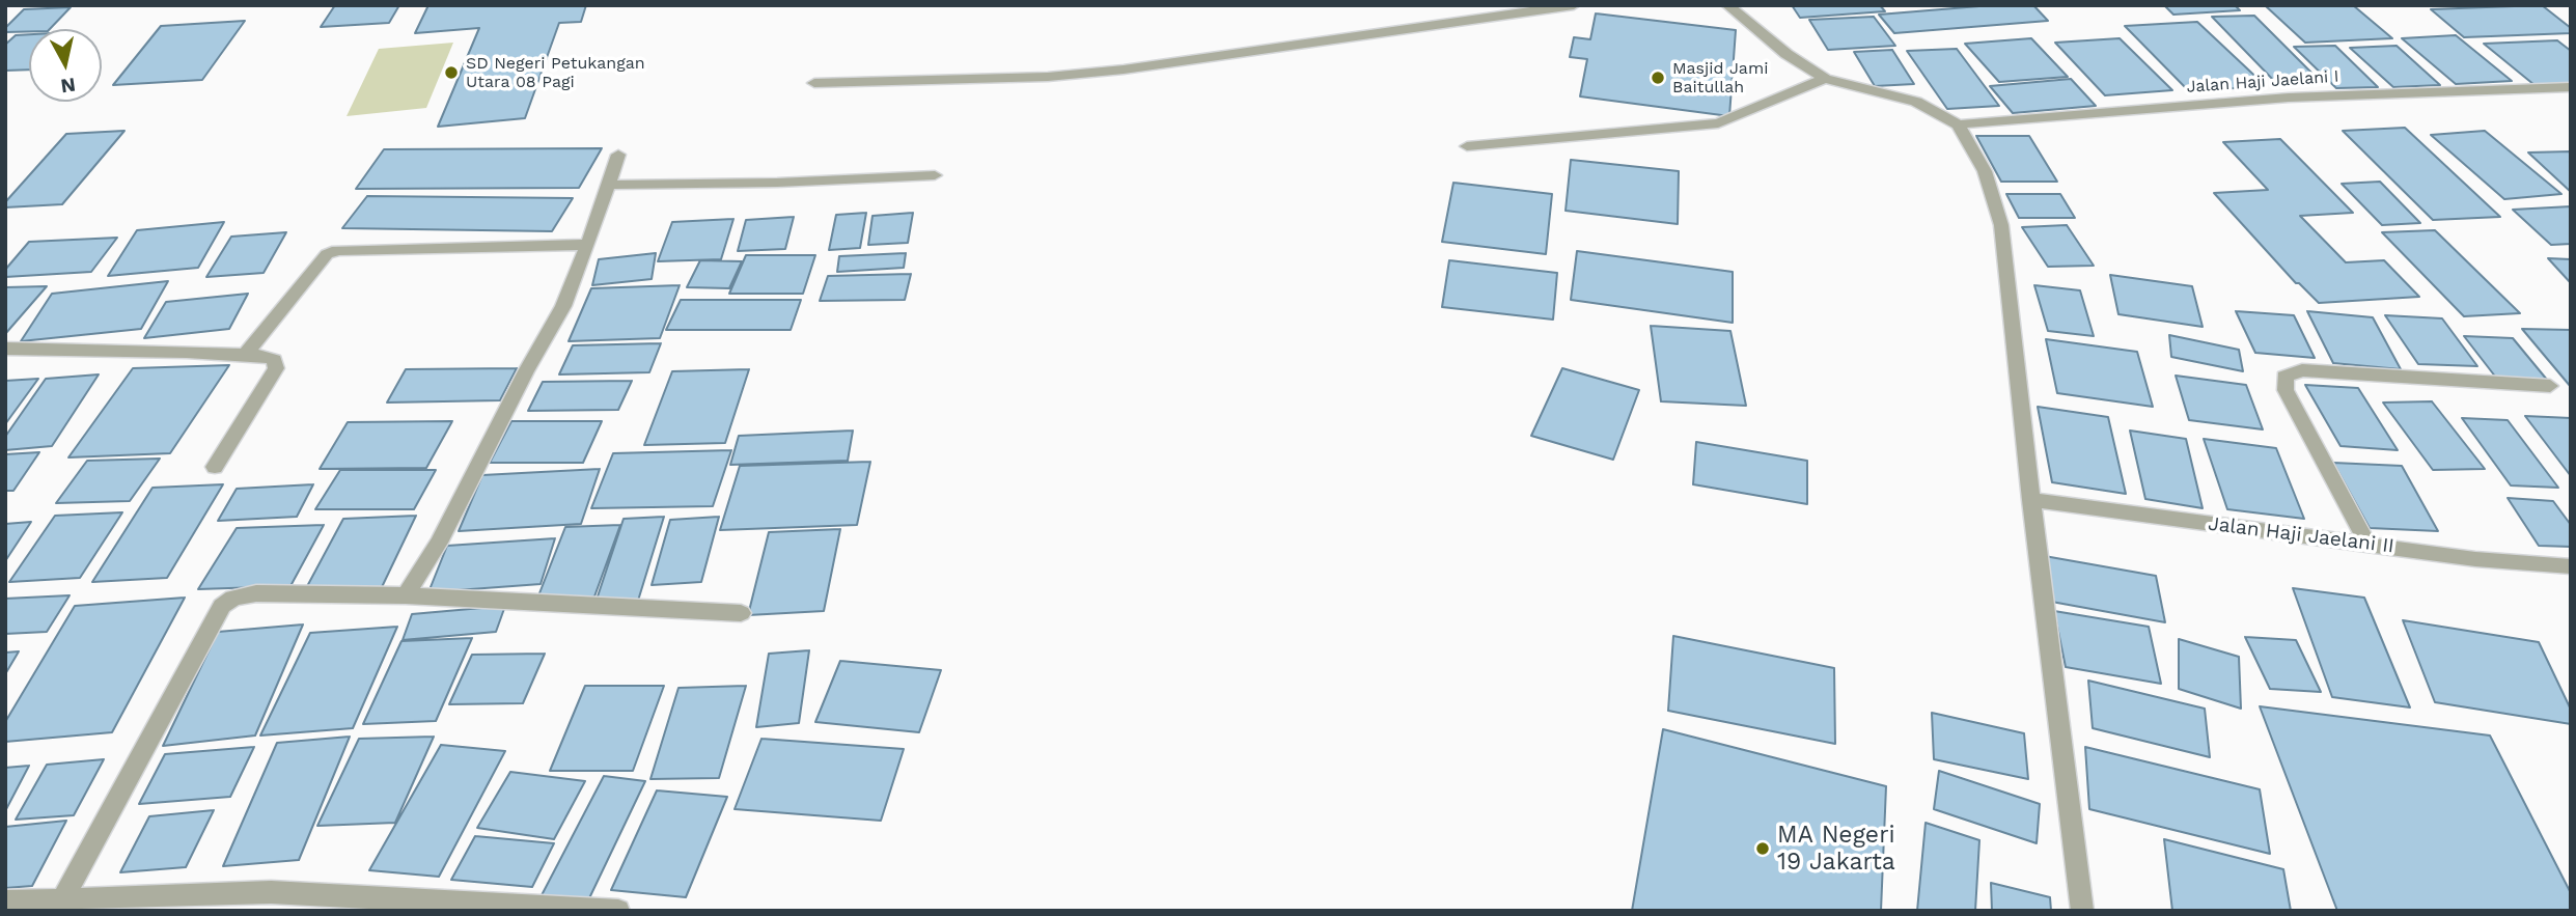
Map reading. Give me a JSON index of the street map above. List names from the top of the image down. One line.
{"streets":{"street":["Jalan Haji Jaelani I","Jalan Haji Jaelani II"]},"places":["SD Negeri Petukangan Utara 08 Pagi","Masjid Jami Baitullah","MA Negeri 19 Jakarta"],"north":"bottom"}
